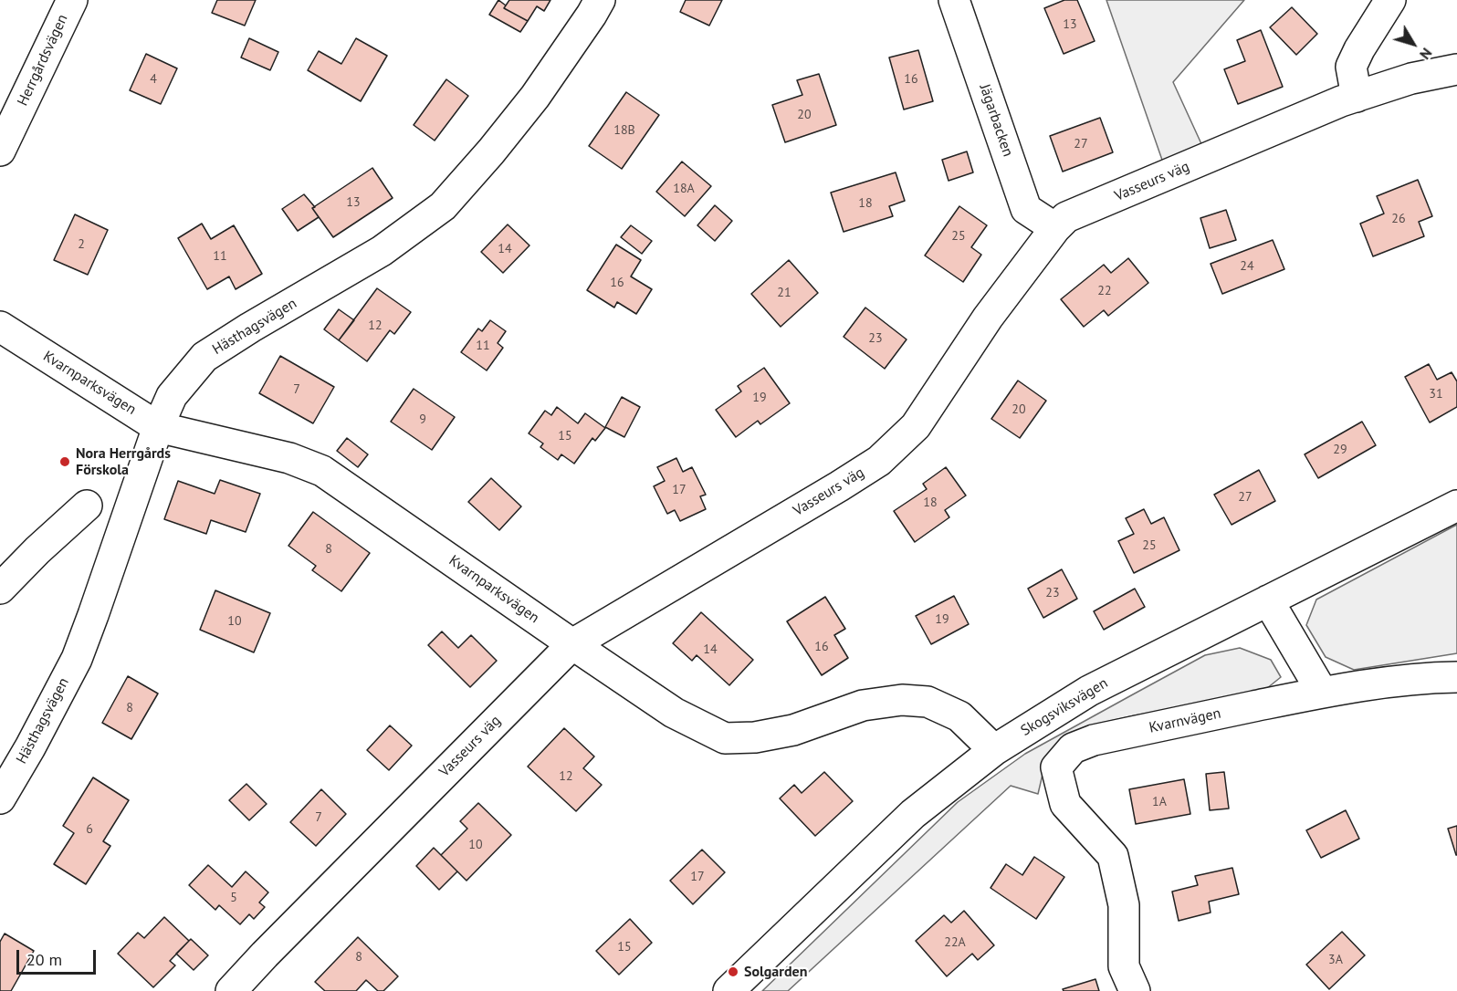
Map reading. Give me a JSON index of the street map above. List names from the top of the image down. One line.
{"streets":{"street":["Herrgårdsvägen","Jägarbacken","Vasseurs väg","Hästhagsvägen","Kvarnparksvägen","Skogsviksvägen","Kvarnvägen"]},"crossings":[["Jägarbacken","Vasseurs väg"],["Vasseurs väg","Kvarnparksvägen"],["Hästhagsvägen","Kvarnparksvägen"],["Kvarnparksvägen","Skogsviksvägen"]],"places":["Nora Herrgårds Förskola","Solgarden"],"house_numbers":["13","4","16","20","18B","27","18A","13","18","26","25","2","14","11","24","16","22","21","12","23","11","7","31","19","20","9","15","29","17","27","18","25","8","23","19","10","16","14","8","12","1A","7","6","10","17","5","22A","15","8","3A"],"scale_bar":"20 m","north":"bottom right"}
